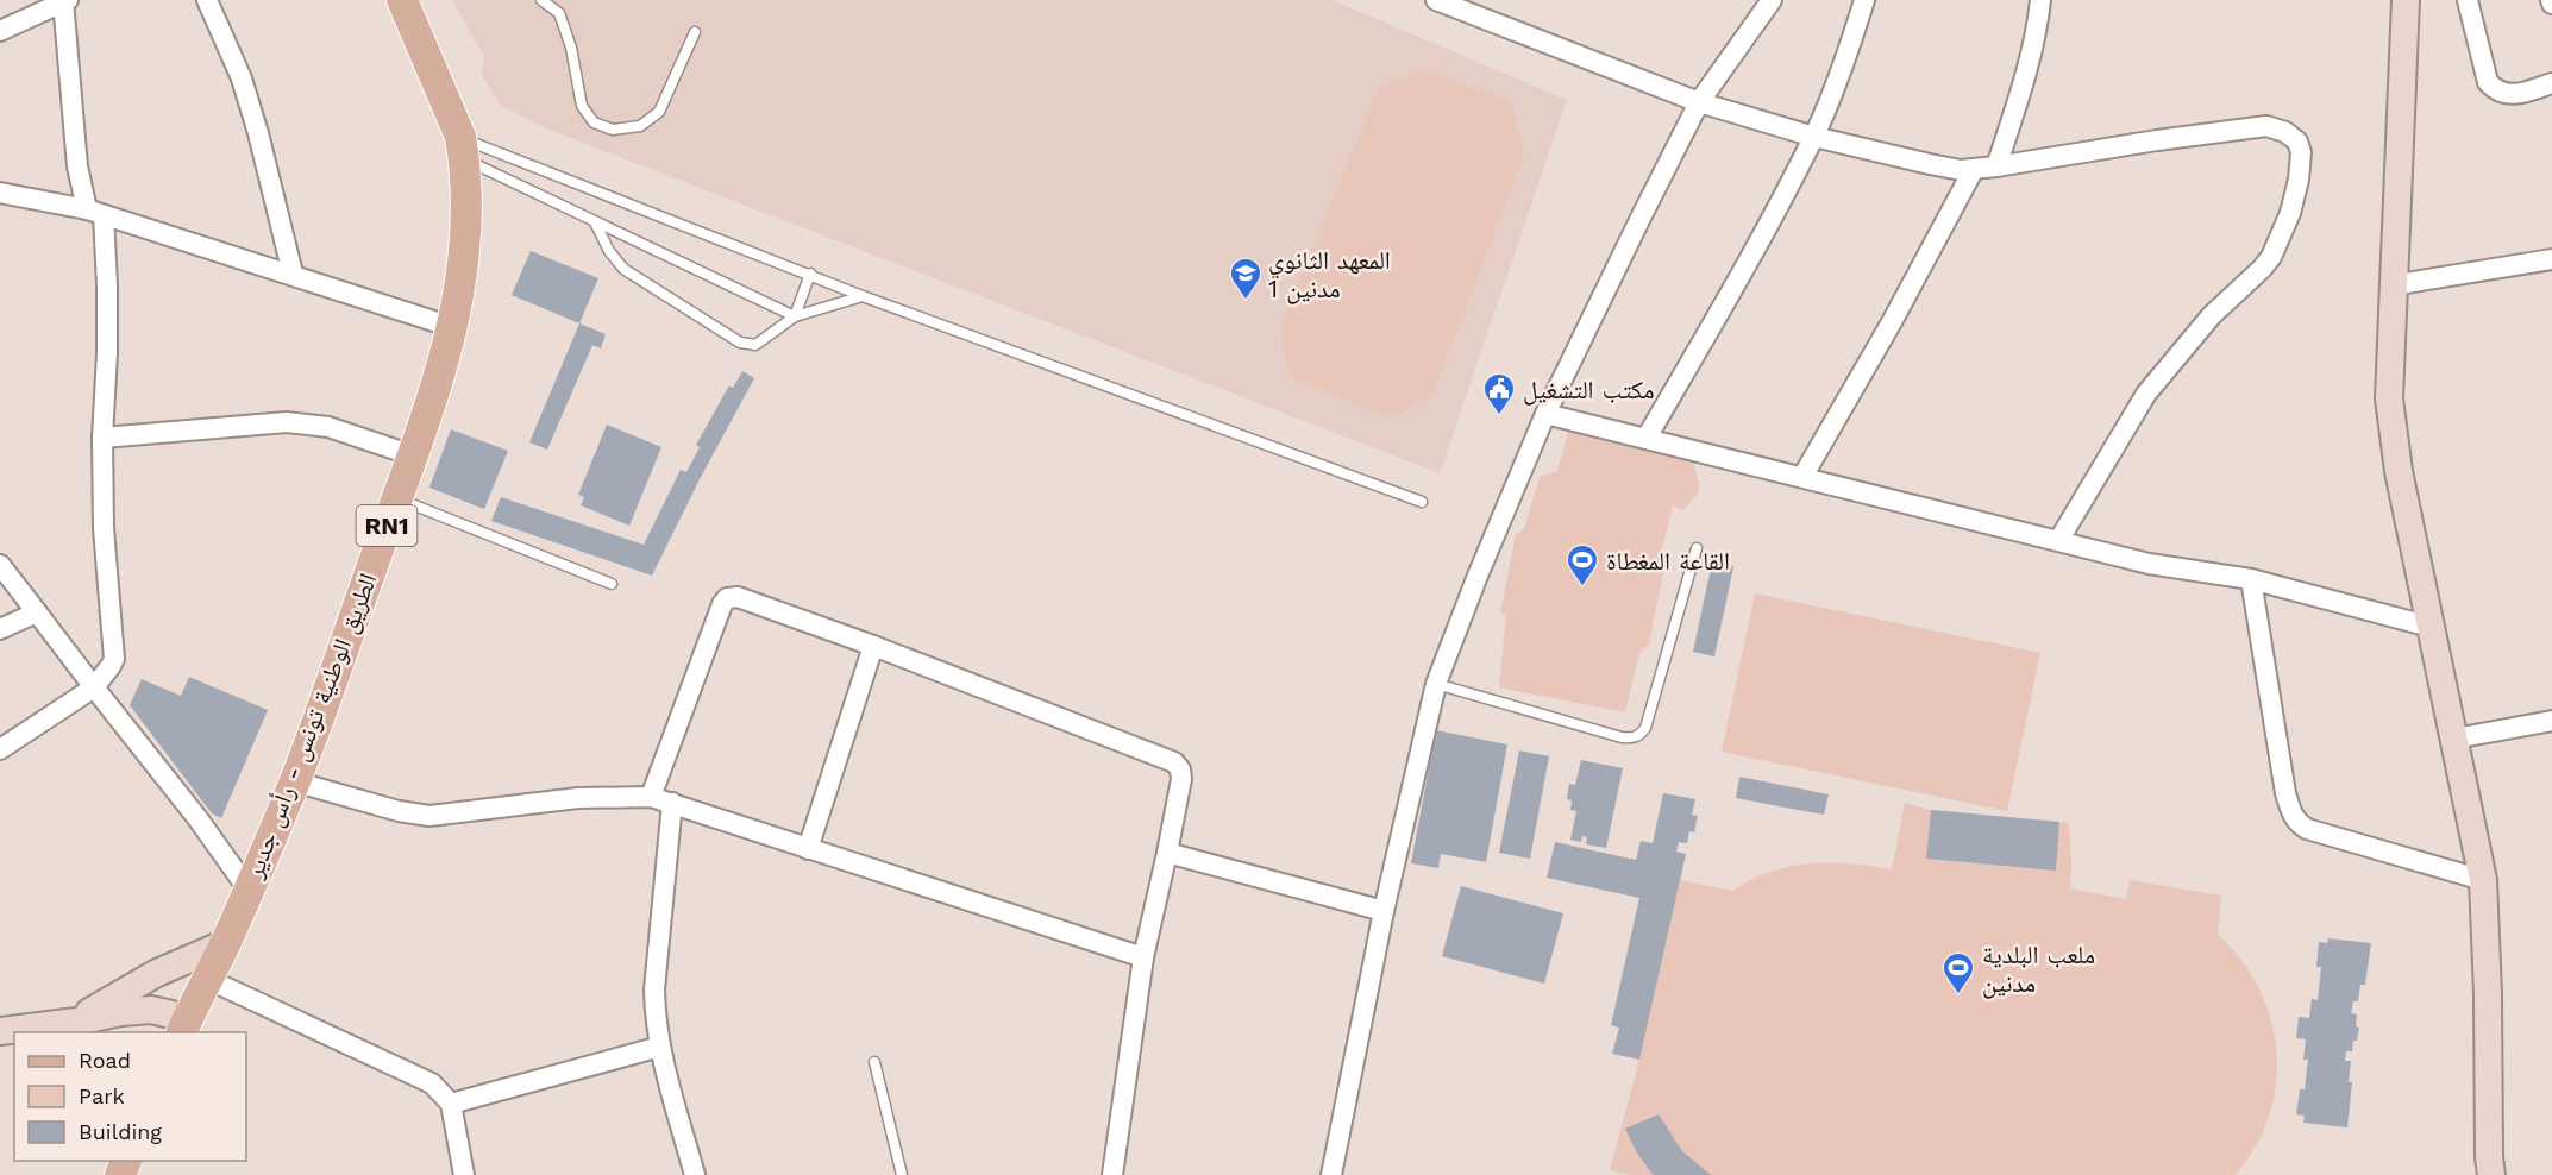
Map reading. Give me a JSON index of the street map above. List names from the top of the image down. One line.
{"streets":{"main road":["RN1","الطريق الوطنية تونس - رأس جدير"]},"places":{"school or university":["المعهد الثانوي مدنين 1"],"public building":["مكتب التشغيل"],"sports":["القاعة المغطاة","ملعب البلدية مدنين"]},"legend":["Road","Park","Building"]}
